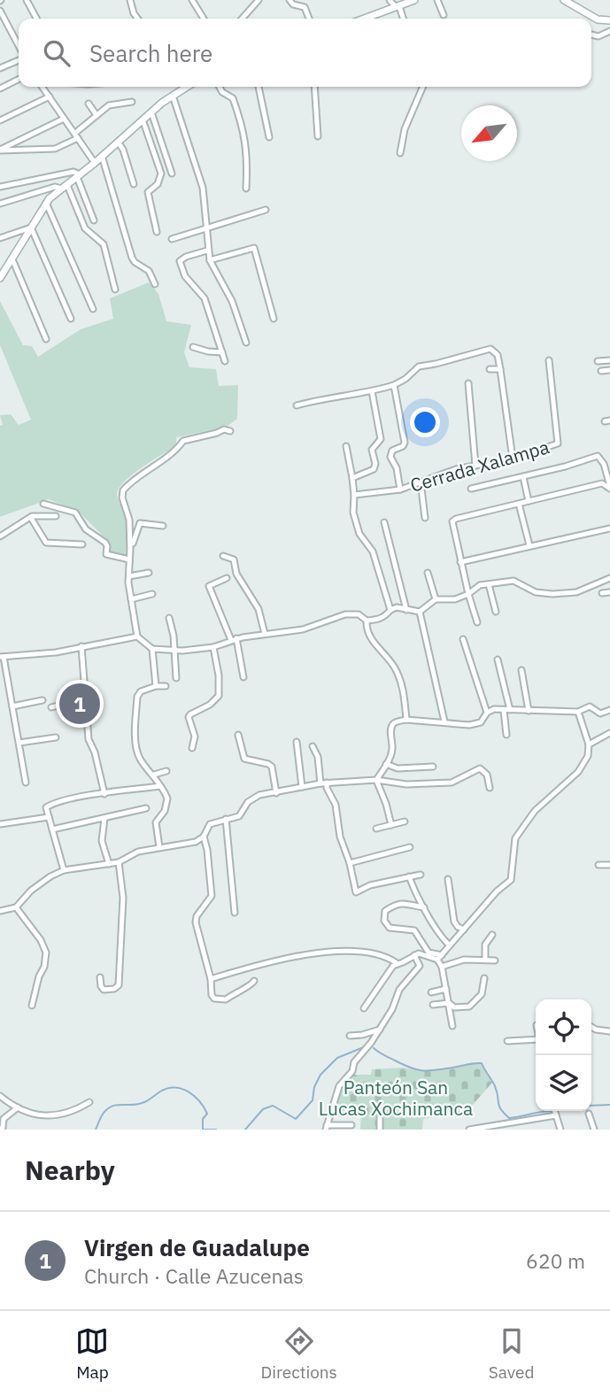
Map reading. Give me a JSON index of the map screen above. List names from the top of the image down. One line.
{"streets":{"street":["Cerrada Xalampa"]},"parks":["Panteón San Lucas Xochimanca"],"north":"bottom left","page":{"search":"Search here","pins":"1","heading":"Nearby","list":[{"mark":"1","name":"Virgen de Guadalupe","note":"Church · Calle Azucenas","value":"620 m"}],"nav":["Map","Directions","Saved"]}}
